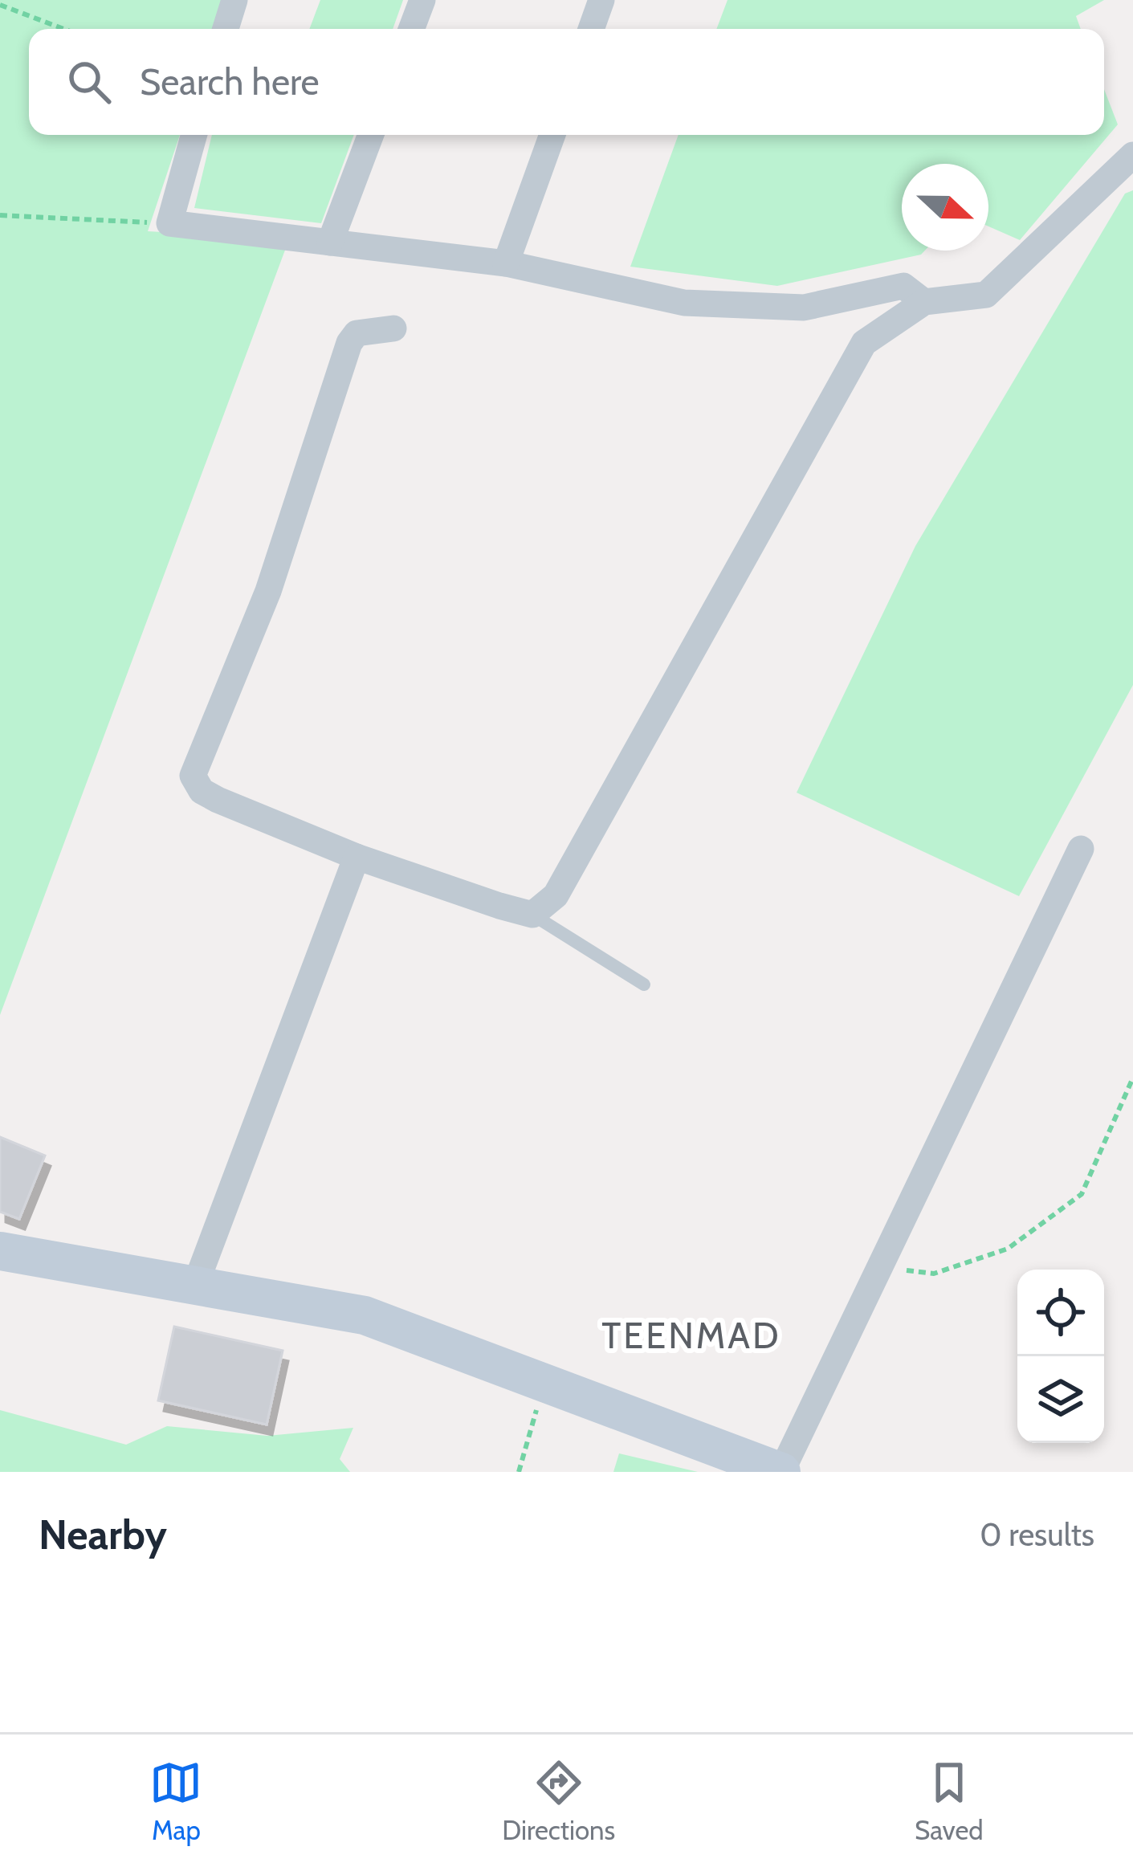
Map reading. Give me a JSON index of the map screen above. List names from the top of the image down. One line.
{"districts":["TEENMAD"],"north":"right","page":{"search":"Search here","heading":["Nearby","0 results"],"nav":["Map","Directions","Saved"]}}
